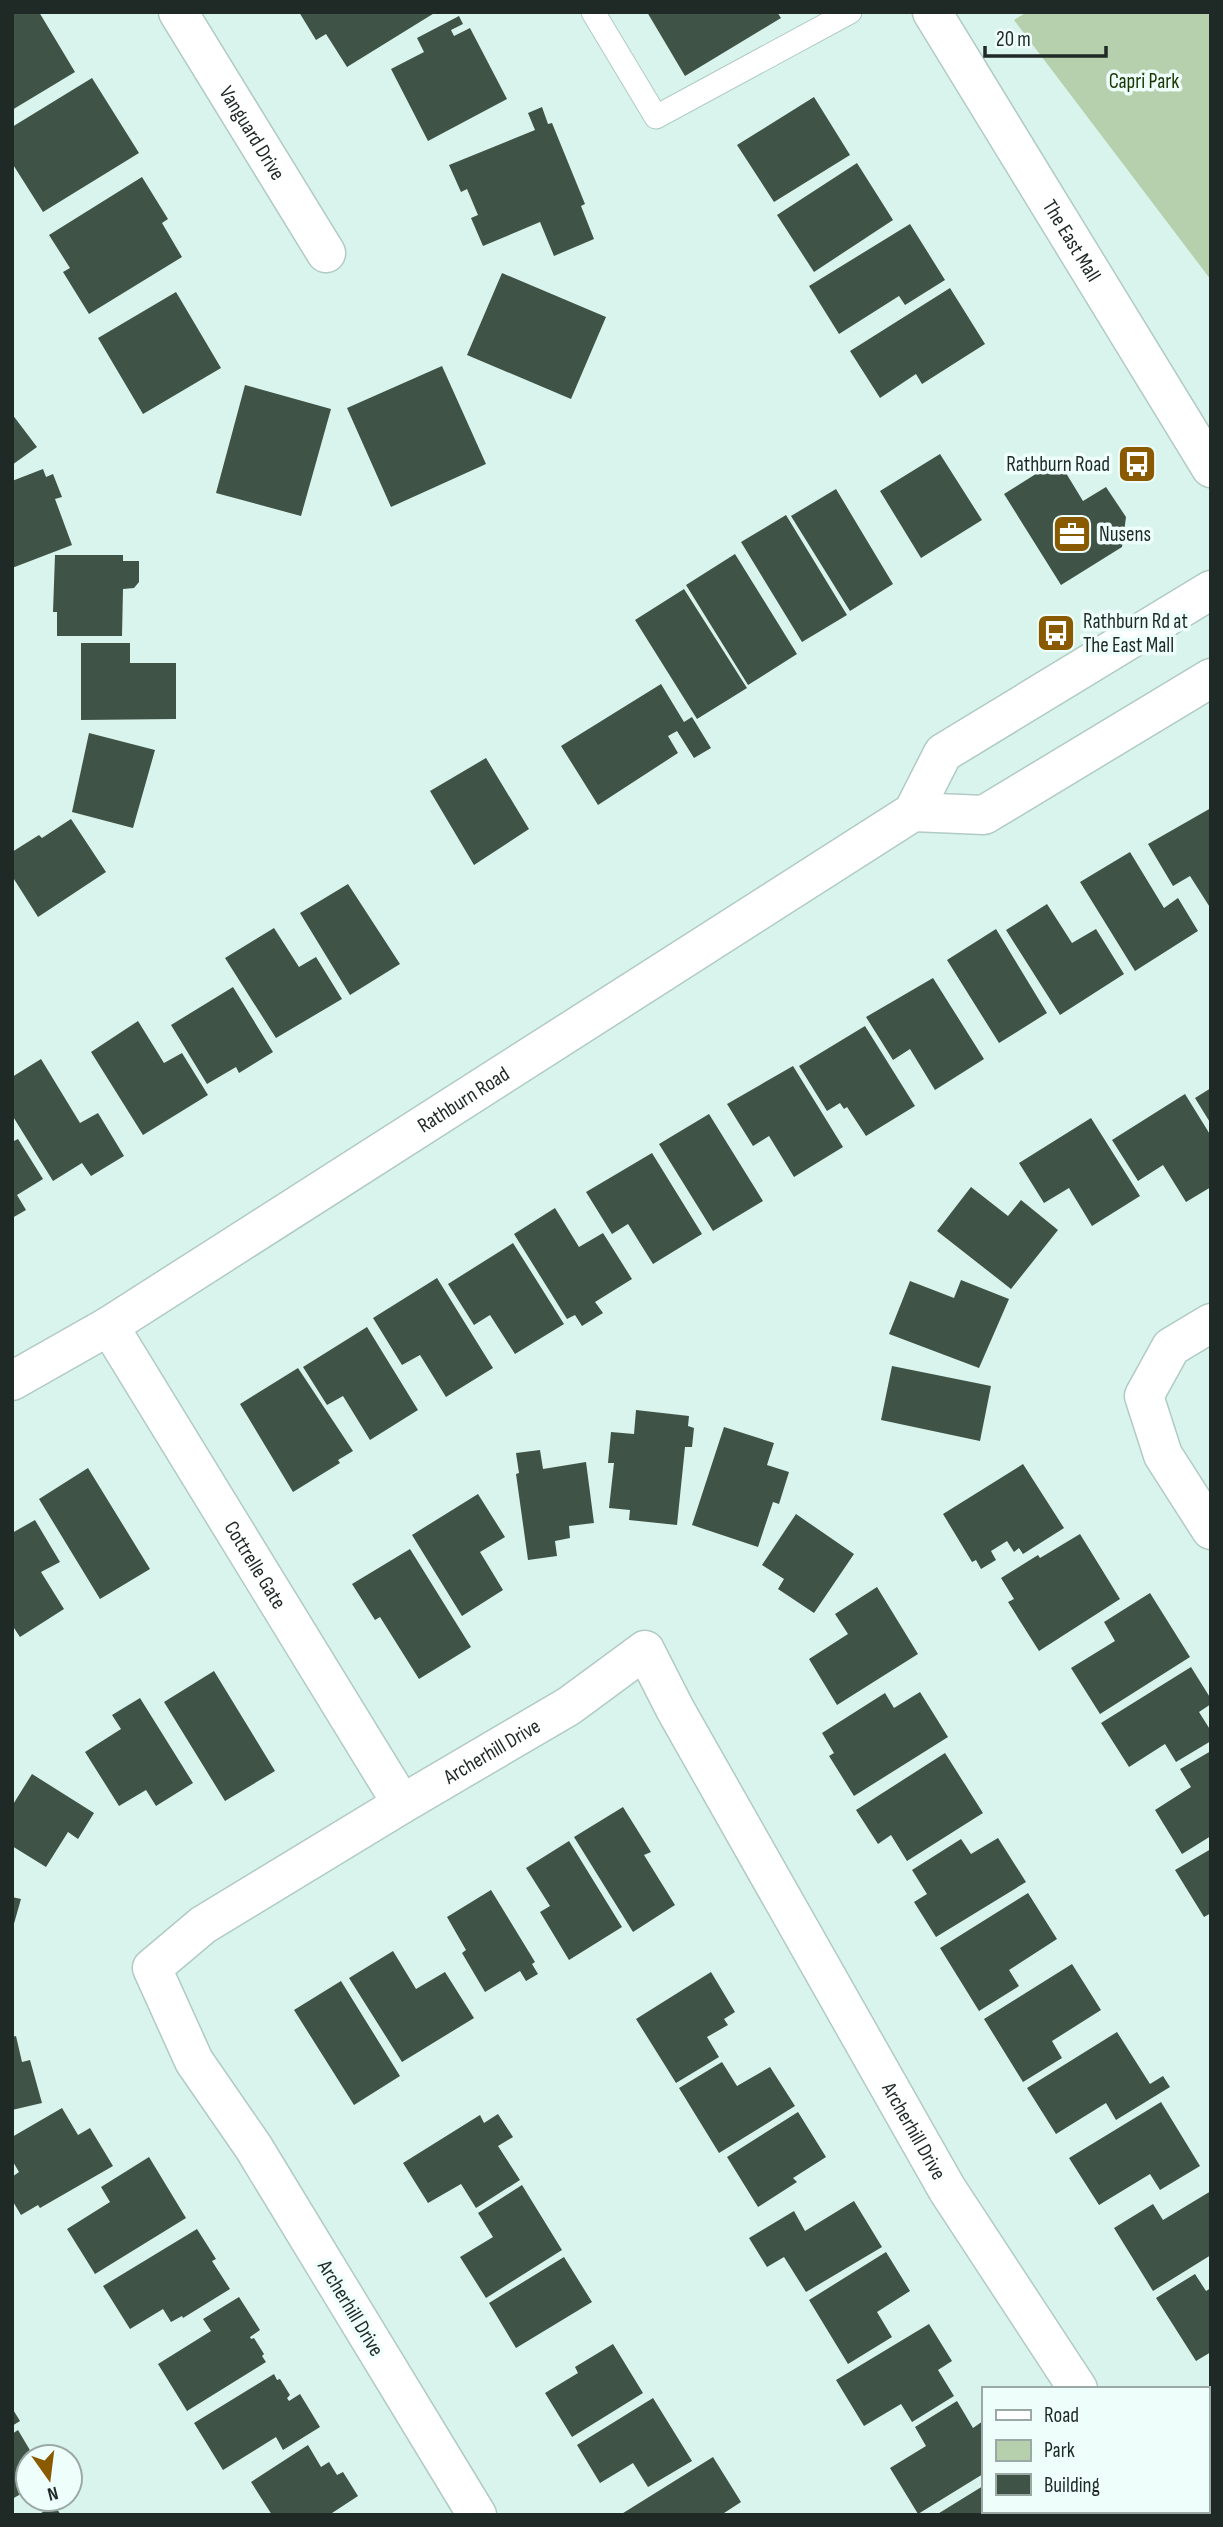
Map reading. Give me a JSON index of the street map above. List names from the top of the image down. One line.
{"streets":{"street":["Vanguard Drive","The East Mall","Rathburn Road","Cottrelle Gate","Archerhill Drive"]},"crossings":[["Rathburn Road","Cottrelle Gate"],["Cottrelle Gate","Archerhill Drive"]],"parks":["Capri Park"],"places":{"bus stop":["Rathburn Road","Rathburn Rd at The East Mall"],"office":["Nusens"]},"legend":["Road","Park","Building"],"scale_bar":"20 m","north":"bottom"}
